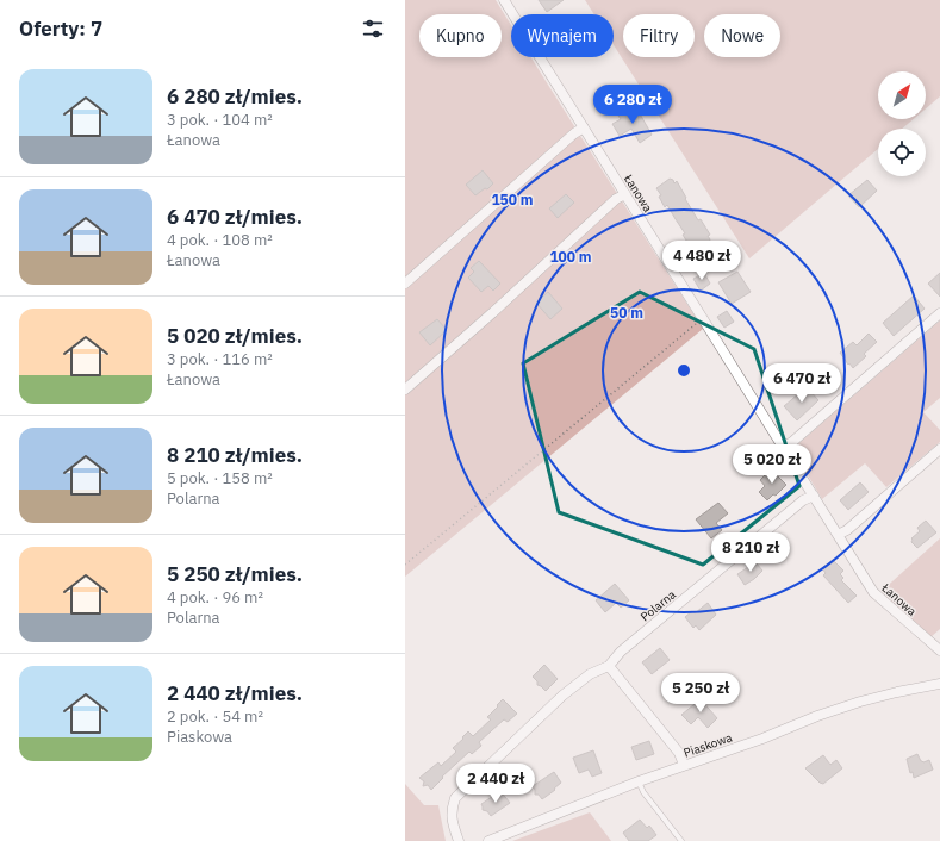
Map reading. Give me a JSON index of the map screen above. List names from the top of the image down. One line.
{"streets":{"street":["Łanowa","Polarna","Piaskowa"]},"crossings":[["Łanowa","Polarna"]],"north":"top right","page":{"heading":"Oferty: 7","chip":["Kupno","Wynajem","Filtry","Nowe"],"list":[{"name":"6 280 zł/mies.","note":"3 pok. · 104 m² · Łanowa"},{"name":"6 470 zł/mies.","note":"4 pok. · 108 m² · Łanowa"},{"name":"5 020 zł/mies.","note":"3 pok. · 116 m² · Łanowa"},{"name":"8 210 zł/mies.","note":"5 pok. · 158 m² · Polarna"},{"name":"5 250 zł/mies.","note":"4 pok. · 96 m² · Polarna"},{"name":"2 440 zł/mies.","note":"2 pok. · 54 m² · Piaskowa"}],"price":["6 280 zł","4 480 zł","6 470 zł","5 020 zł","8 210 zł","5 250 zł","2 440 zł"]},"rings":["150 m","100 m","50 m"]}
